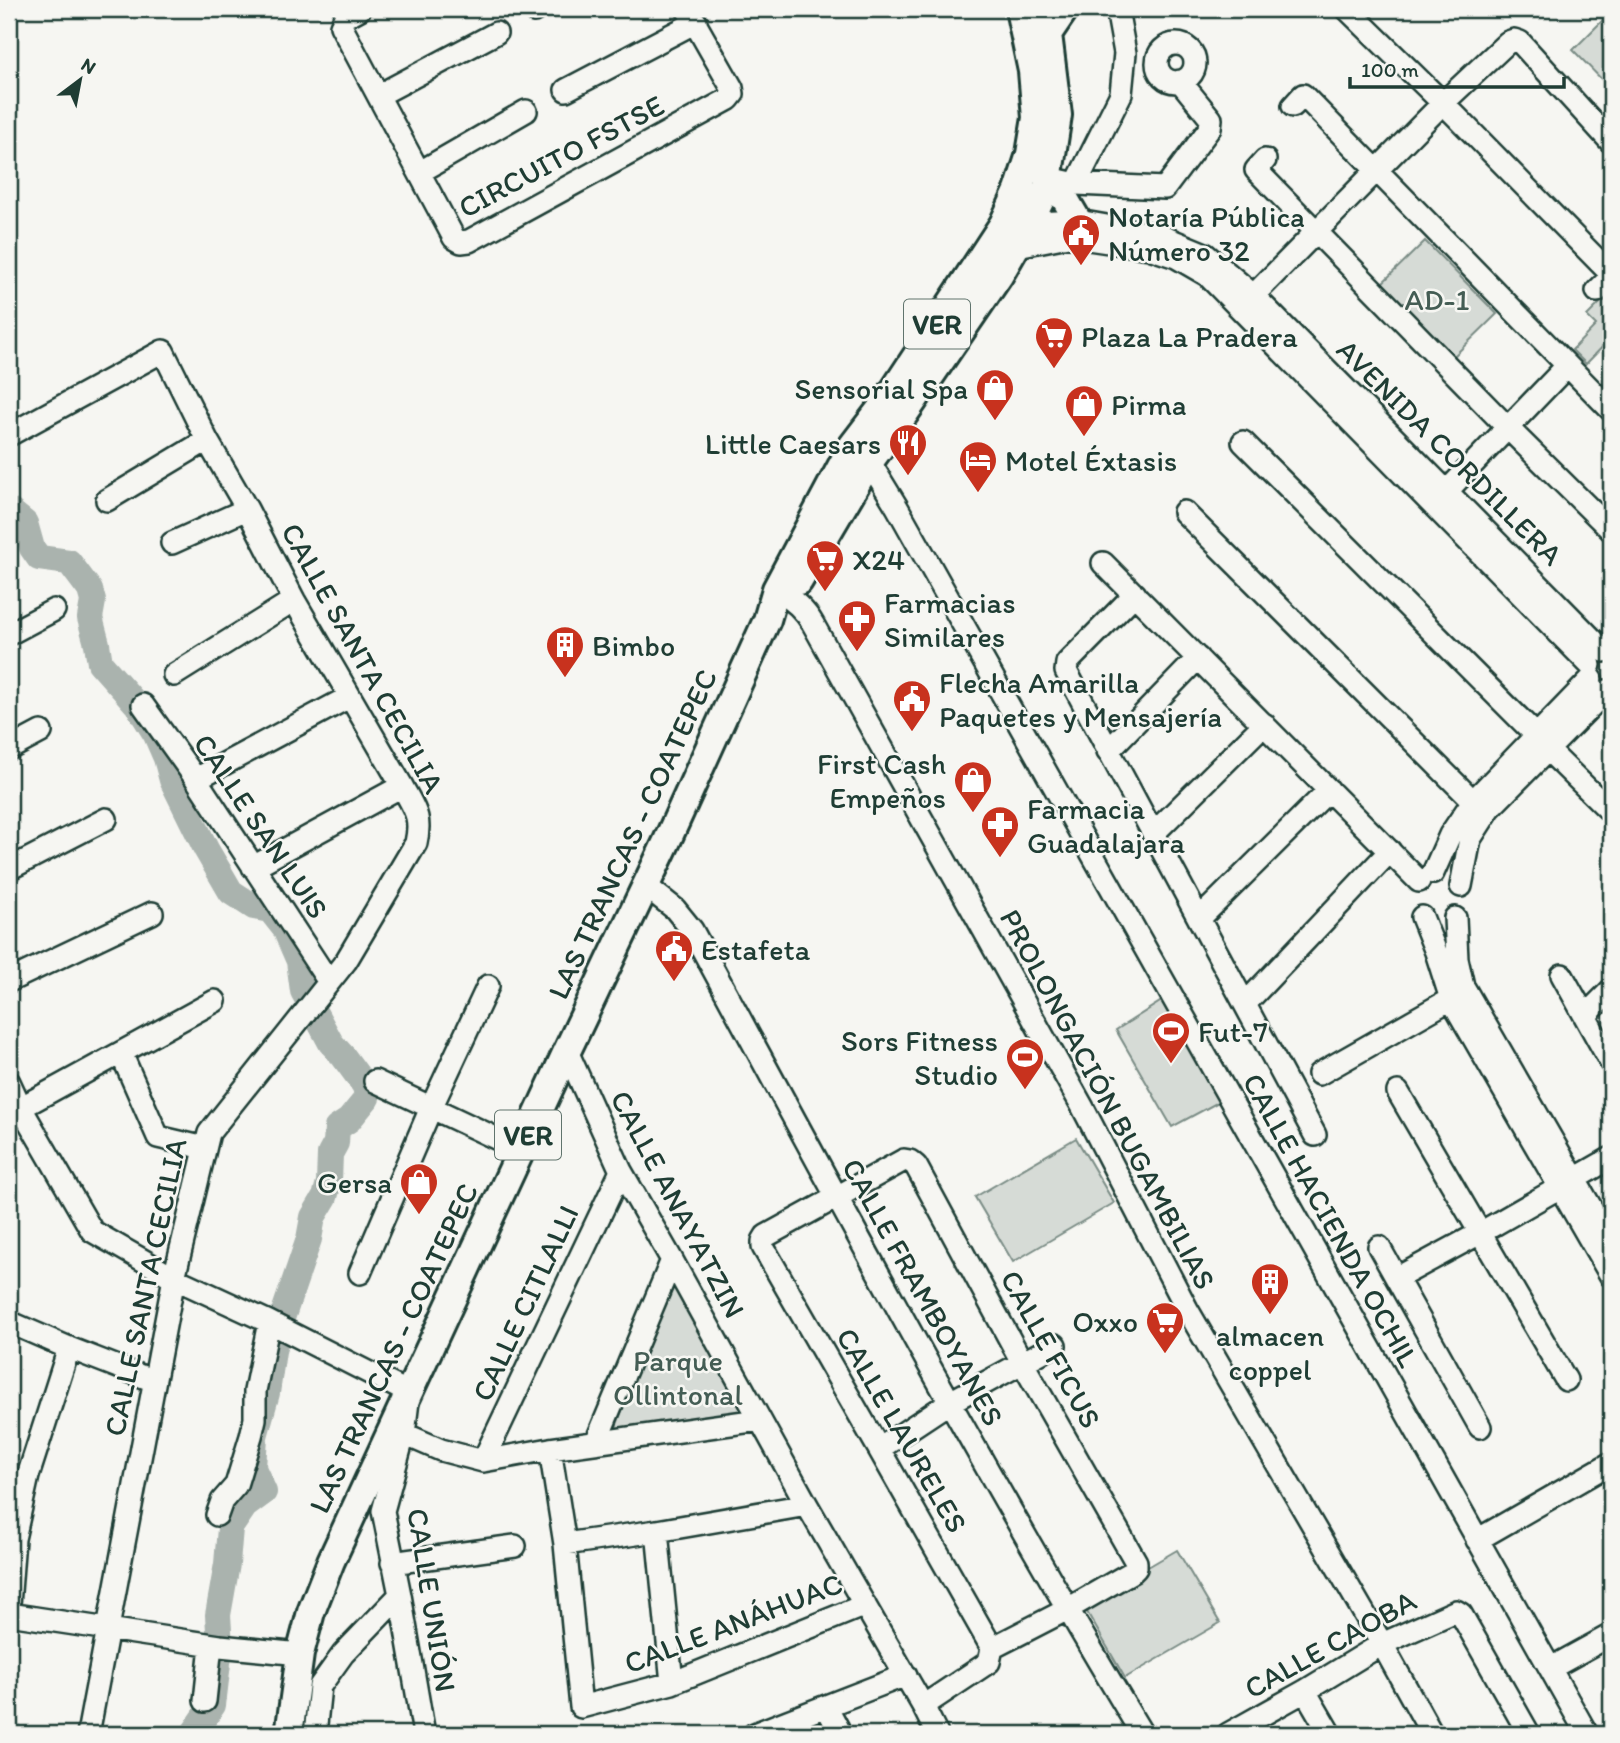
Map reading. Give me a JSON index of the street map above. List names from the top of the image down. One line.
{"streets":{"main road":["VER","LAS TRANCAS - COATEPEC"],"street":["CIRCUITO FSTSE","AVENIDA CORDILLERA","CALLE SANTA CECILIA","CALLE SAN LUIS","PROLONGACIÓN BUGAMBILIAS","CALLE ANAYATZIN","CALLE HACIENDA OCHIL","CALLE FRAMBOYANES","CALLE CITLALLI","CALLE FICUS","CALLE LAURELES","CALLE UNIÓN","CALLE ANÁHUAC","CALLE CAOBA"]},"crossings":[["AVENIDA CORDILLERA","LAS TRANCAS - COATEPEC"],["CALLE SANTA CECILIA","CALLE SAN LUIS"],["LAS TRANCAS - COATEPEC","PROLONGACIÓN BUGAMBILIAS"],["LAS TRANCAS - COATEPEC","CALLE ANAYATZIN"],["LAS TRANCAS - COATEPEC","CALLE HACIENDA OCHIL"],["LAS TRANCAS - COATEPEC","CALLE FRAMBOYANES"],["LAS TRANCAS - COATEPEC","CALLE UNIÓN"],["PROLONGACIÓN BUGAMBILIAS","CALLE CAOBA"],["CALLE ANAYATZIN","CALLE CITLALLI"],["CALLE ANAYATZIN","CALLE ANÁHUAC"],["CALLE FRAMBOYANES","CALLE FICUS"],["CALLE FRAMBOYANES","CALLE LAURELES"],["CALLE FICUS","CALLE LAURELES"]],"parks":["AD-1","Parque Ollintonal"],"places":{"public building":["Notaría Pública Número 32","Flecha Amarilla Paquetes y Mensajería","Estafeta"],"supermarket":["Plaza La Pradera","X24","Oxxo"],"shop":["Sensorial Spa","Pirma","First Cash Empeños","Gersa"],"restaurant":["Little Caesars"],"hotel":["Motel Éxtasis"],"pharmacy":["Farmacias Similares","Farmacia Guadalajara"],"building":["Bimbo","almacen coppel"],"sports":["Fut-7","Sors Fitness Studio"]},"scale_bar":"100 m","north":"top right"}
